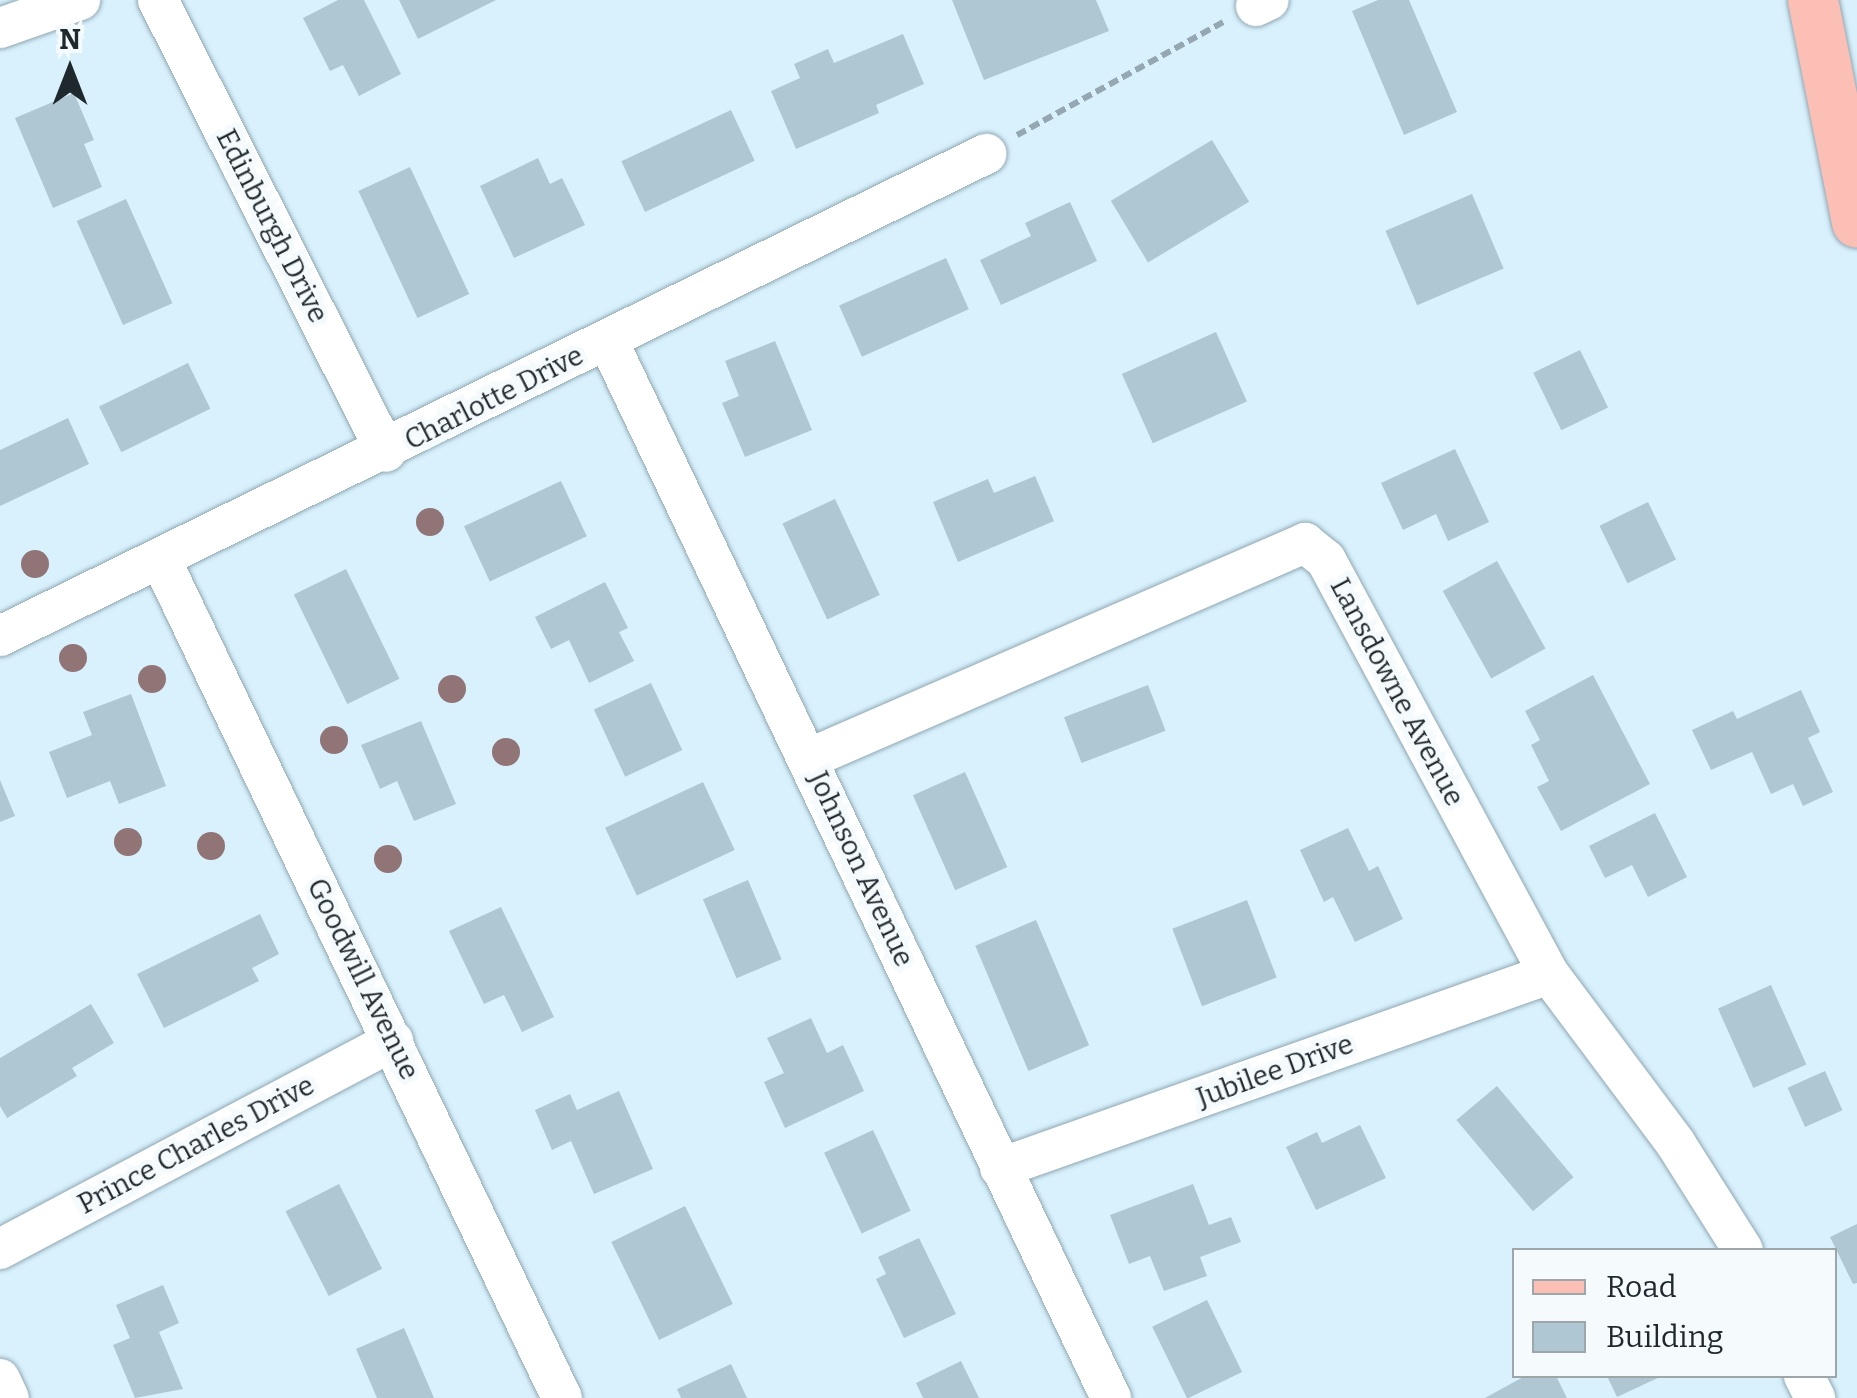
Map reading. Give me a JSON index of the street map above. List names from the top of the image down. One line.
{"streets":{"street":["Edinburgh Drive","Charlotte Drive","Lansdowne Avenue","Johnson Avenue","Goodwill Avenue","Jubilee Drive","Prince Charles Drive"]},"crossings":[["Edinburgh Drive","Charlotte Drive"],["Charlotte Drive","Johnson Avenue"],["Charlotte Drive","Goodwill Avenue"],["Lansdowne Avenue","Johnson Avenue"],["Lansdowne Avenue","Jubilee Drive"],["Johnson Avenue","Jubilee Drive"],["Goodwill Avenue","Prince Charles Drive"]],"legend":["Road","Building"],"north":"top"}
